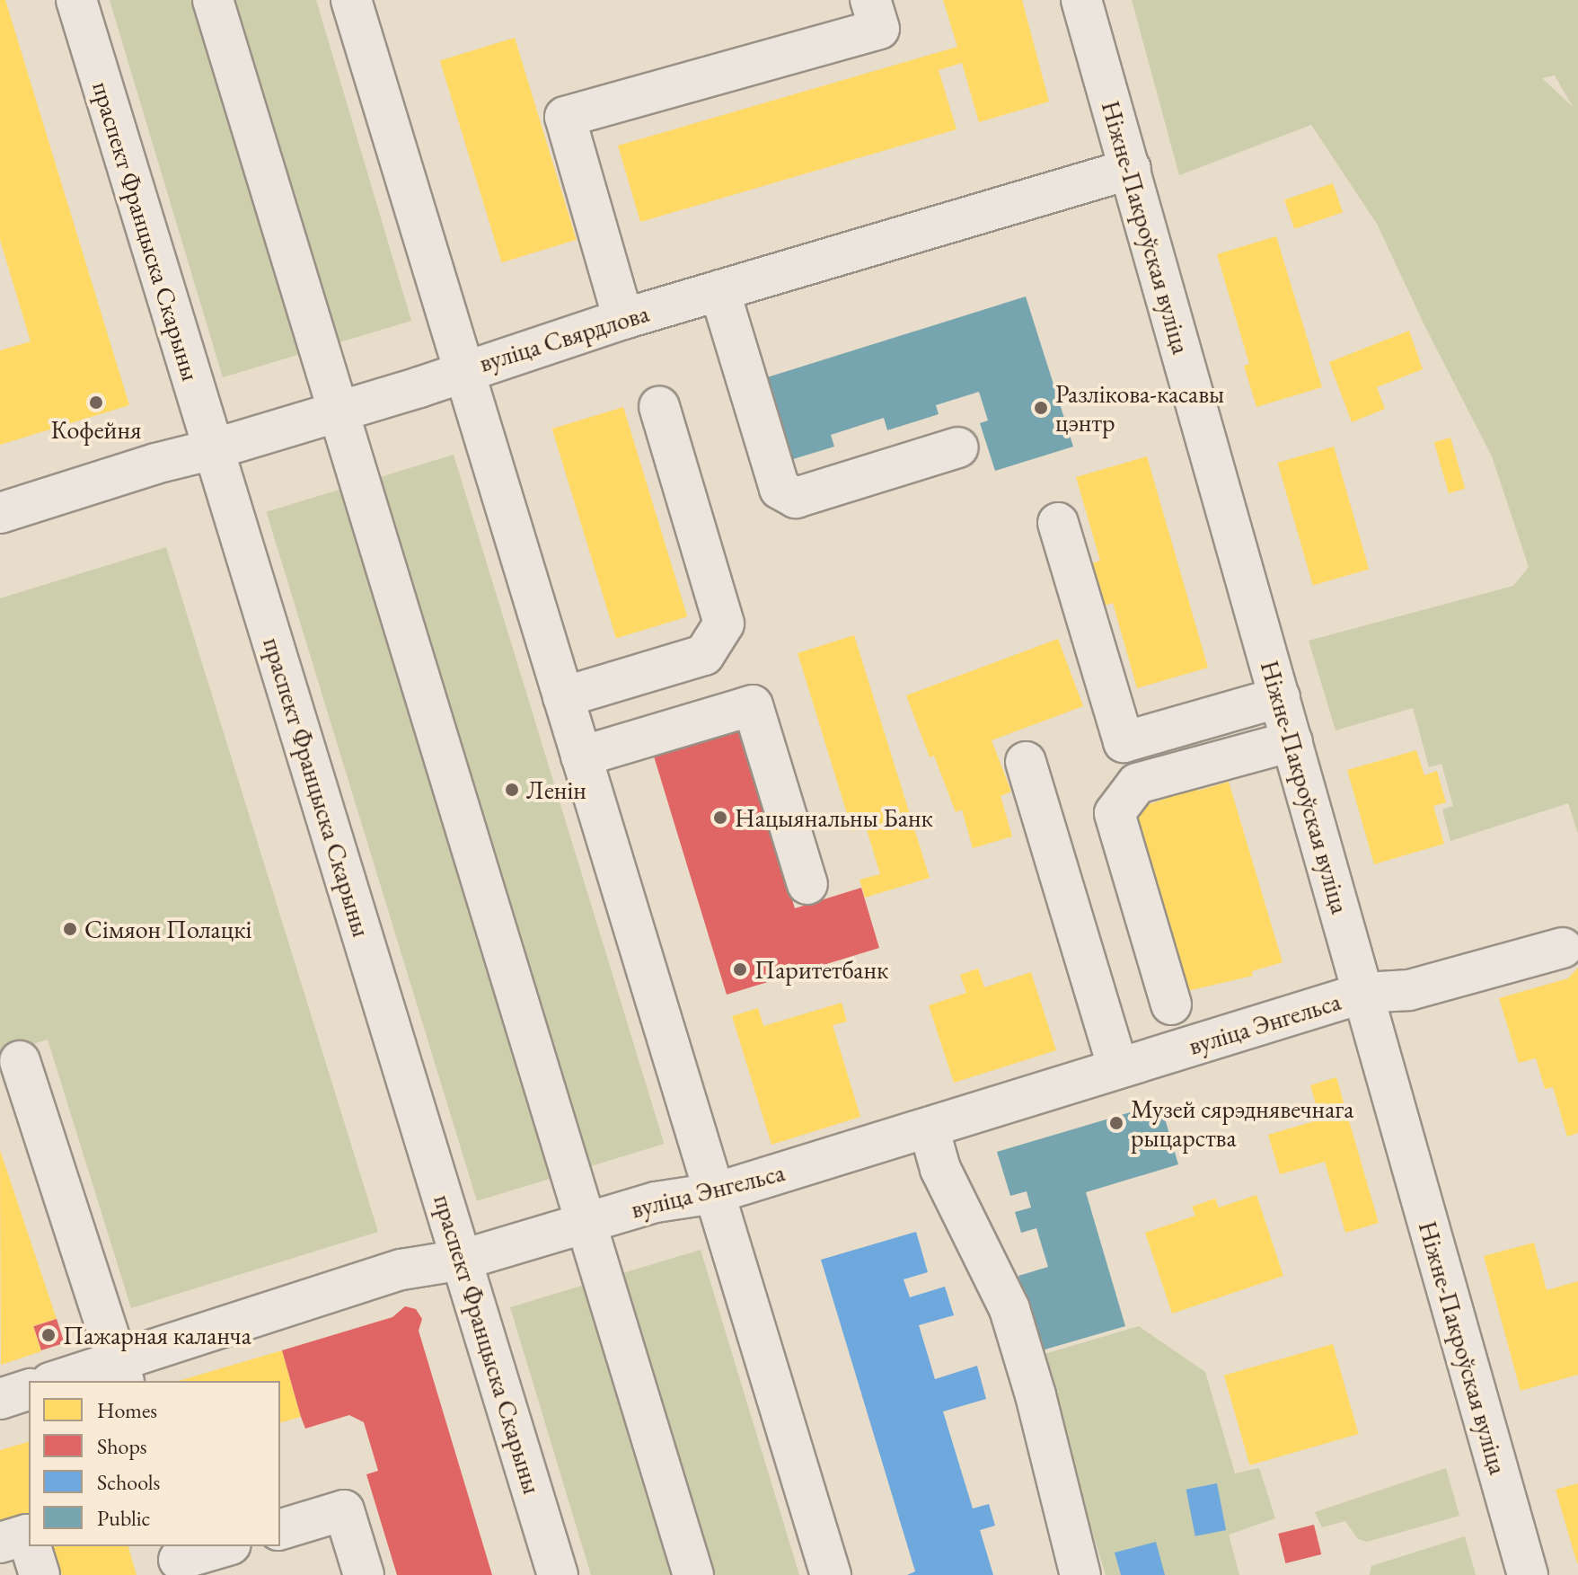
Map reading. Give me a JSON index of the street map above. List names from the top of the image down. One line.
{"streets":{"street":["Ніжне-Пакроўская вуліца","праспект Францыска Скарыны","вуліца Свярдлова","вуліца Энгельса"]},"crossings":[["Ніжне-Пакроўская вуліца","вуліца Свярдлова"],["Ніжне-Пакроўская вуліца","вуліца Энгельса"],["праспект Францыска Скарыны","вуліца Свярдлова"],["праспект Францыска Скарыны","вуліца Энгельса"]],"places":["Кофейня","Разлікова-касавы цэнтр","Ленін","Нацыянальны Банк","Сімяон Полацкі","Паритетбанк","Музей сярэднявечнага рыцарства","Пажарная каланча"],"legend":["Homes","Shops","Schools","Public"]}
